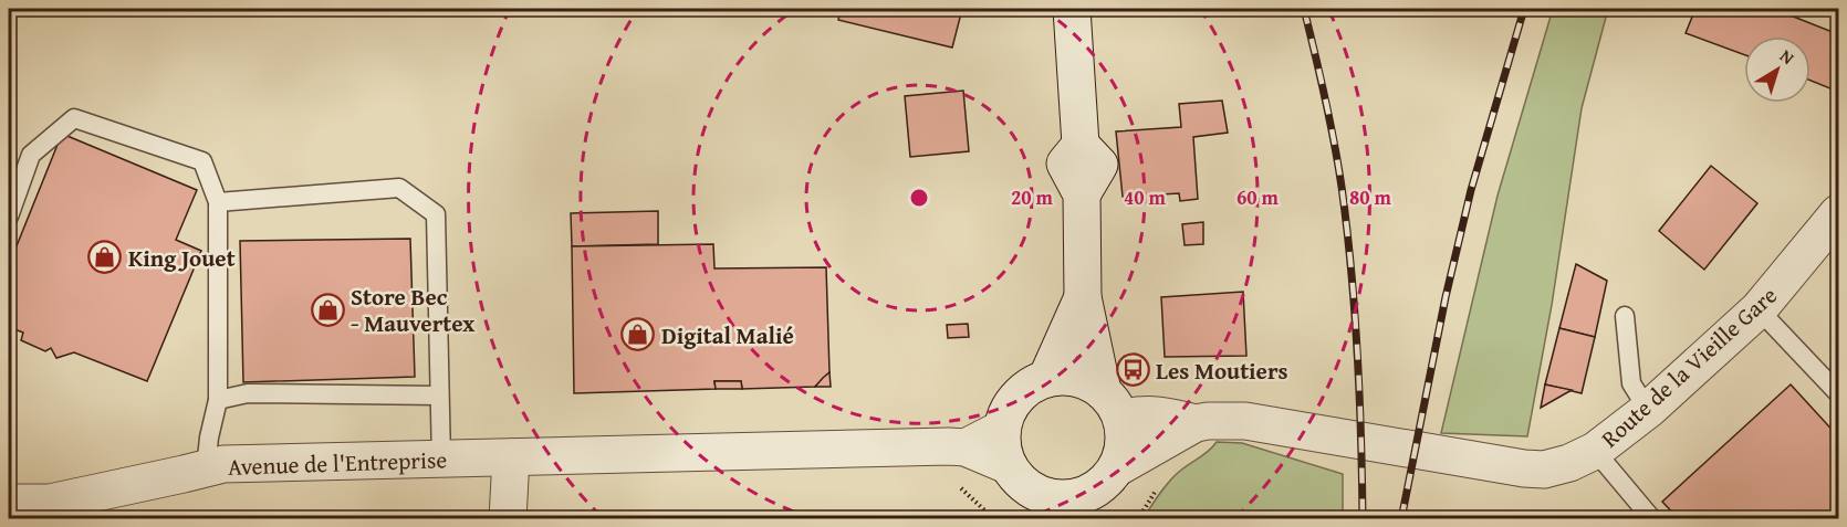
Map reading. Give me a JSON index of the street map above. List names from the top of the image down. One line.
{"streets":{"street":["Route de la Vieille Gare","Avenue de l'Entreprise"]},"crossings":[["Route de la Vieille Gare","Avenue de l'Entreprise"]],"places":{"shop":["King Jouet","Store Bec - Mauvertex","Digital Malié"],"bus stop":["Les Moutiers"]},"north":"top right","rings":["20 m","40 m","60 m","80 m"]}
